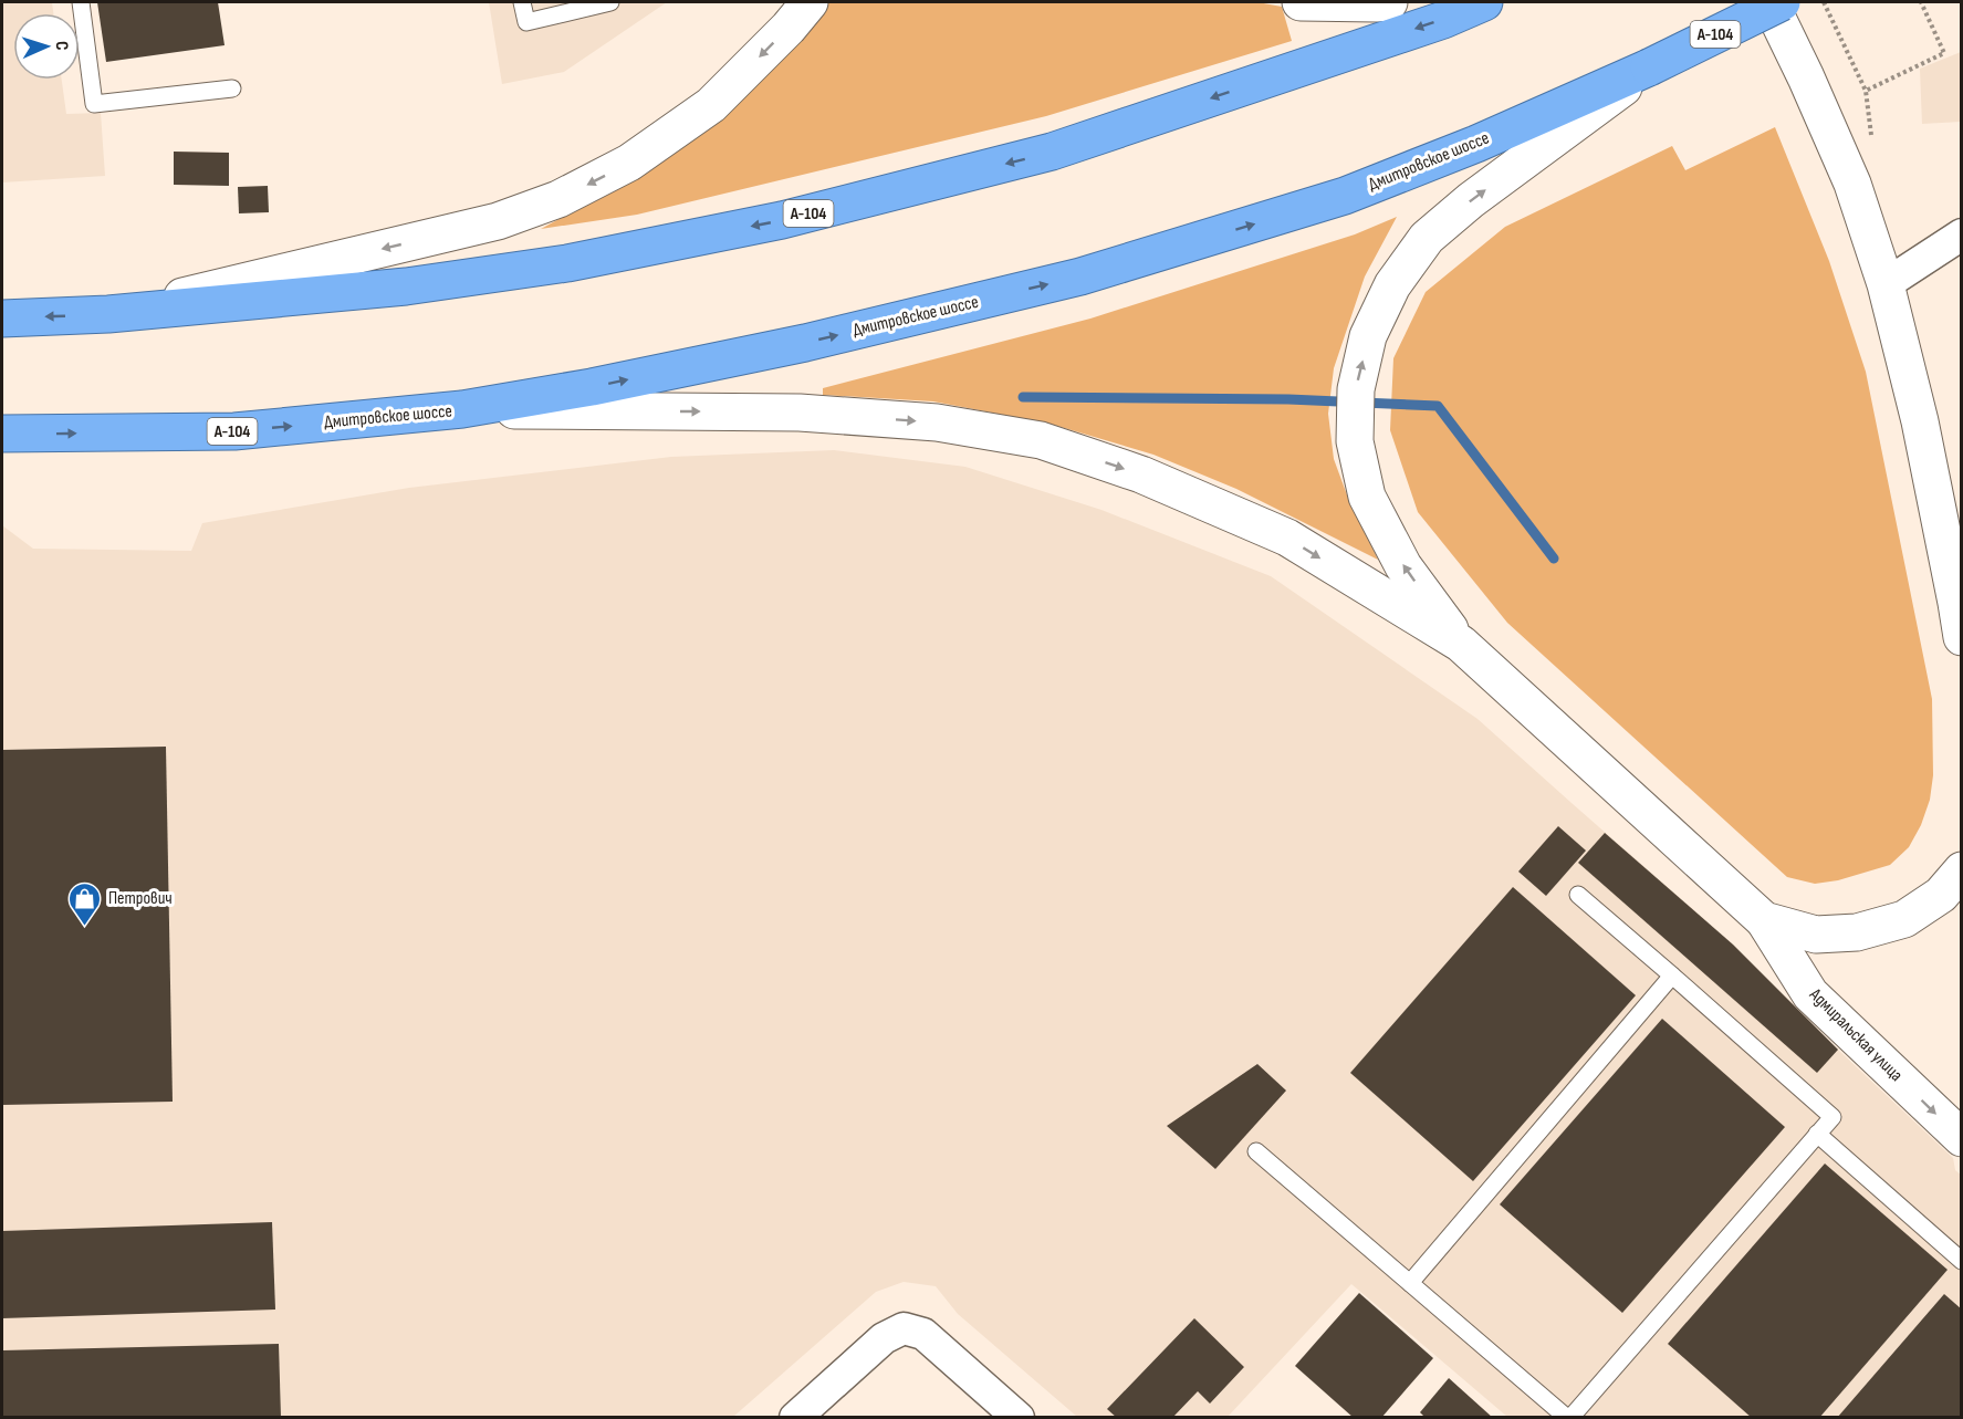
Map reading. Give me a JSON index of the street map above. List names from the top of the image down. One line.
{"streets":{"highway":["А-104","Дмитровское шоссе"],"main road":["Адмиральская улица"]},"crossings":[["А-104","Дмитровское шоссе"],["А-104","Адмиральская улица"]],"one_way":["Адмиральская улица"],"places":{"shop":["Петрович"]},"north":"right"}
